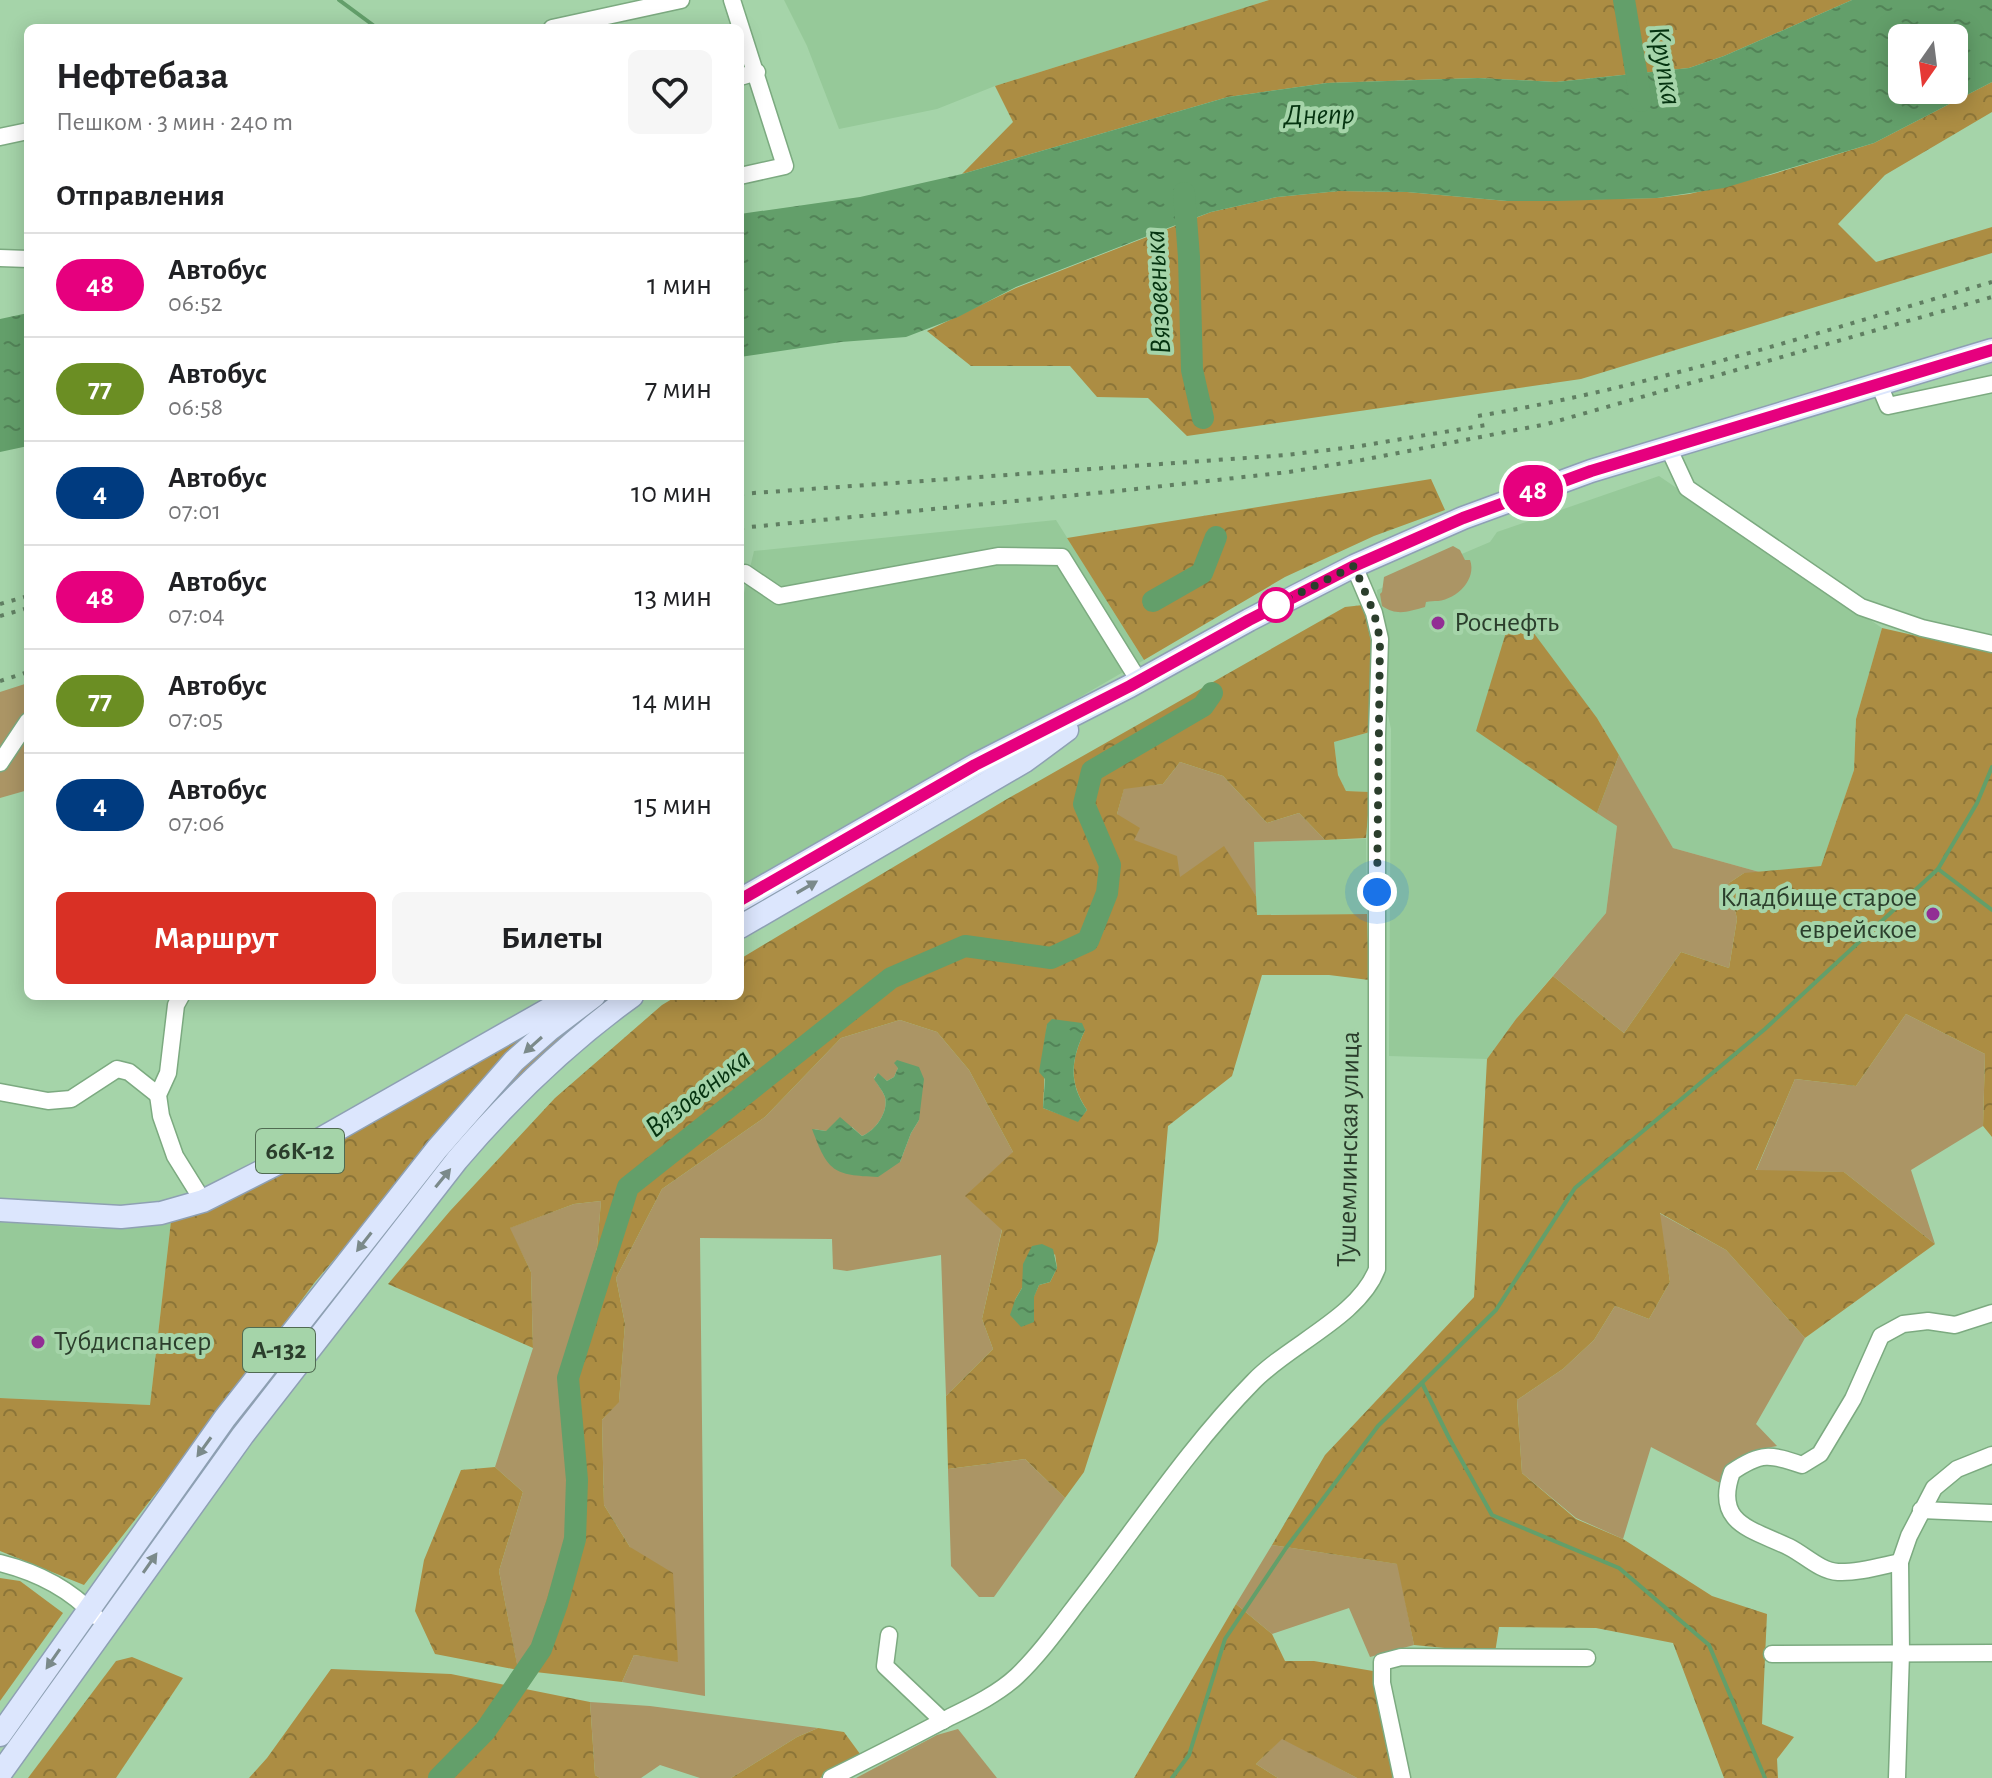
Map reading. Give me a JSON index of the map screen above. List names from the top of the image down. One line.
{"streets":{"main road":["66К-12","А-132"],"street":["Тушемлинская улица"]},"water":["Крупка","Днепр","Вязовенька"],"places":["Роснефть","Кладбище старое еврейское","Тубдиспансер"],"lines":["bus line 48"],"north":"bottom","page":{"on_map":"48","heading":[["Нефтебаза","Пешком · 3 мин · 240 m"],"Отправления"],"list":[{"mark":"48","name":"Автобус","note":"06:52","value":"1 мин"},{"mark":"77","name":"Автобус","note":"06:58","value":"7 мин"},{"mark":"4","name":"Автобус","note":"07:01","value":"10 мин"},{"mark":"48","name":"Автобус","note":"07:04","value":"13 мин"},{"mark":"77","name":"Автобус","note":"07:05","value":"14 мин"},{"mark":"4","name":"Автобус","note":"07:06","value":"15 мин"}],"buttons":["Маршрут","Билеты"]}}
